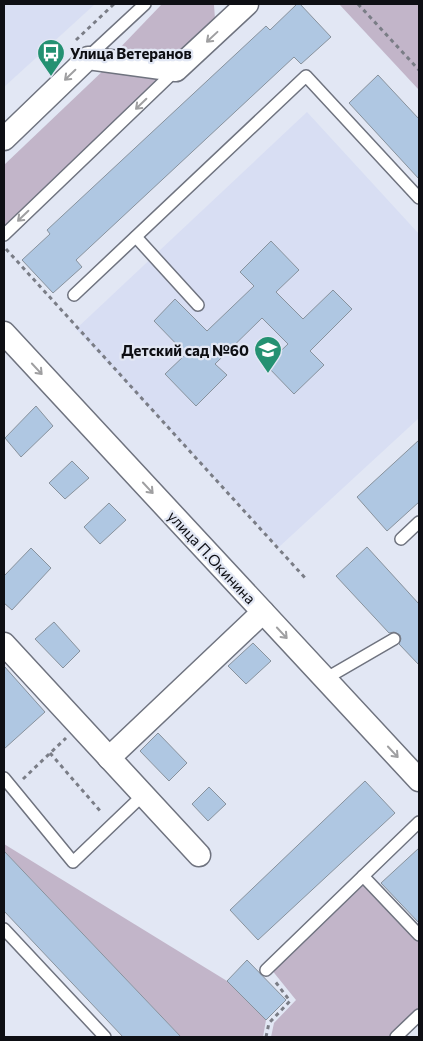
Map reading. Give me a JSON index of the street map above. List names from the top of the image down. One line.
{"streets":{"street":["улица П.Окинина"]},"one_way":["улица П.Окинина"],"places":{"bus stop":["Улица Ветеранов"],"school or university":["Детский сад №60"]}}
